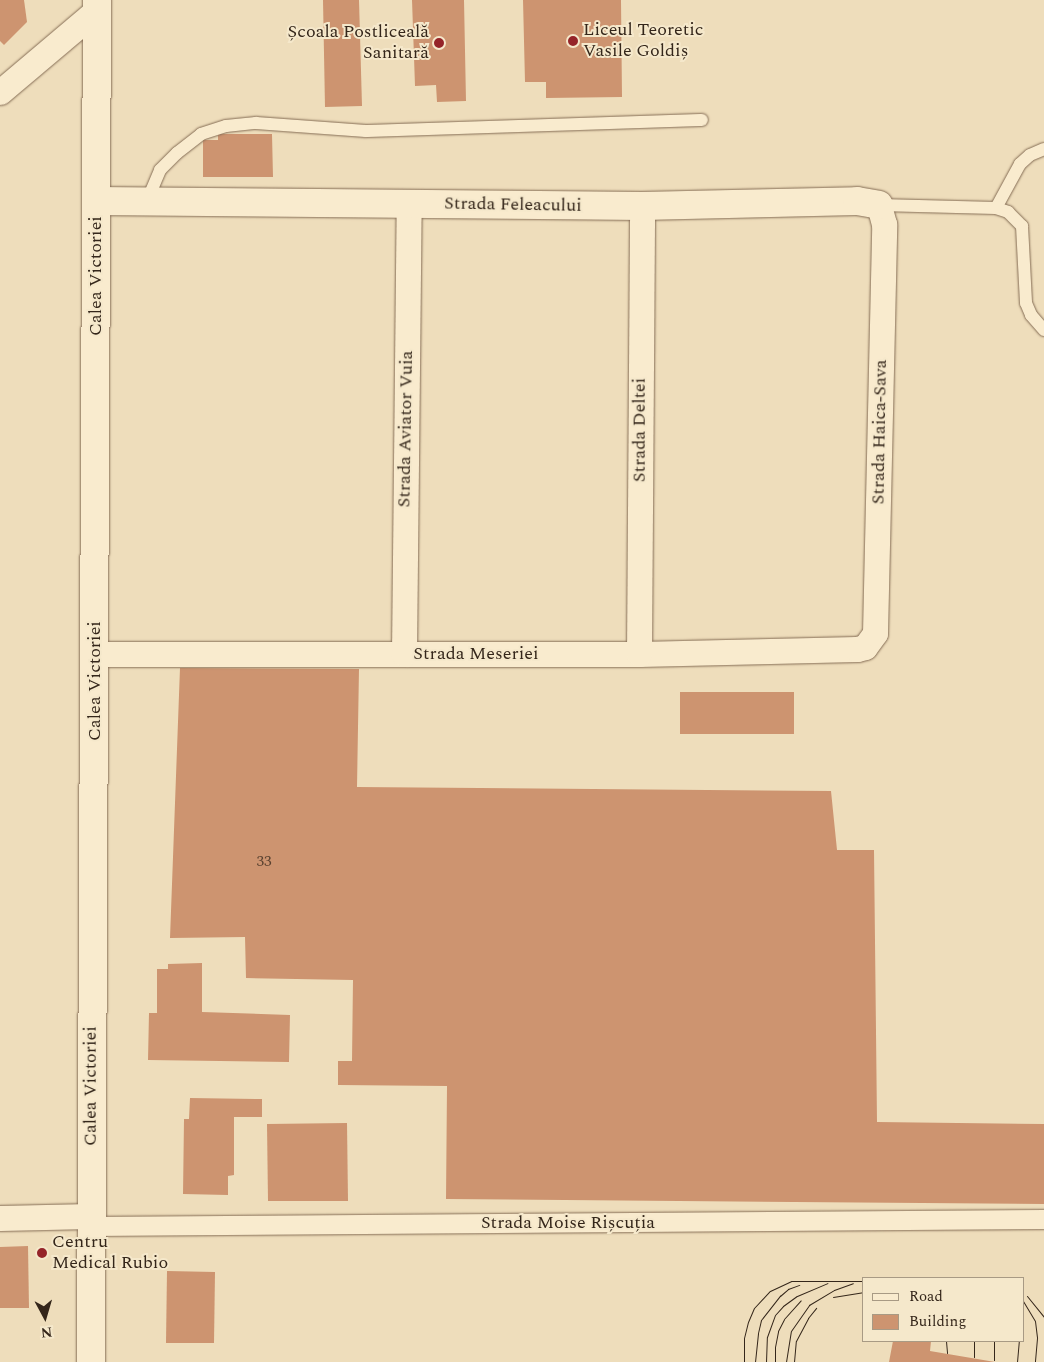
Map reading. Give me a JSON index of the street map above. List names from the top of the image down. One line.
{"streets":{"main road":["Strada Feleacului","Calea Victoriei"],"street":["Strada Aviator Vuia","Strada Deltei","Strada Haica-Sava","Strada Meseriei","Strada Moise Rișcuția"]},"crossings":[["Strada Feleacului","Calea Victoriei"],["Strada Feleacului","Strada Aviator Vuia"],["Strada Feleacului","Strada Deltei"],["Strada Feleacului","Strada Haica-Sava"],["Calea Victoriei","Strada Meseriei"],["Calea Victoriei","Strada Moise Rișcuția"],["Strada Aviator Vuia","Strada Meseriei"],["Strada Deltei","Strada Meseriei"],["Strada Haica-Sava","Strada Meseriei"]],"places":["Liceul Teoretic Vasile Goldiș","Școala Postliceală Sanitară","Centru Medical Rubio"],"house_numbers":["33"],"legend":["Road","Building"],"north":"bottom"}
